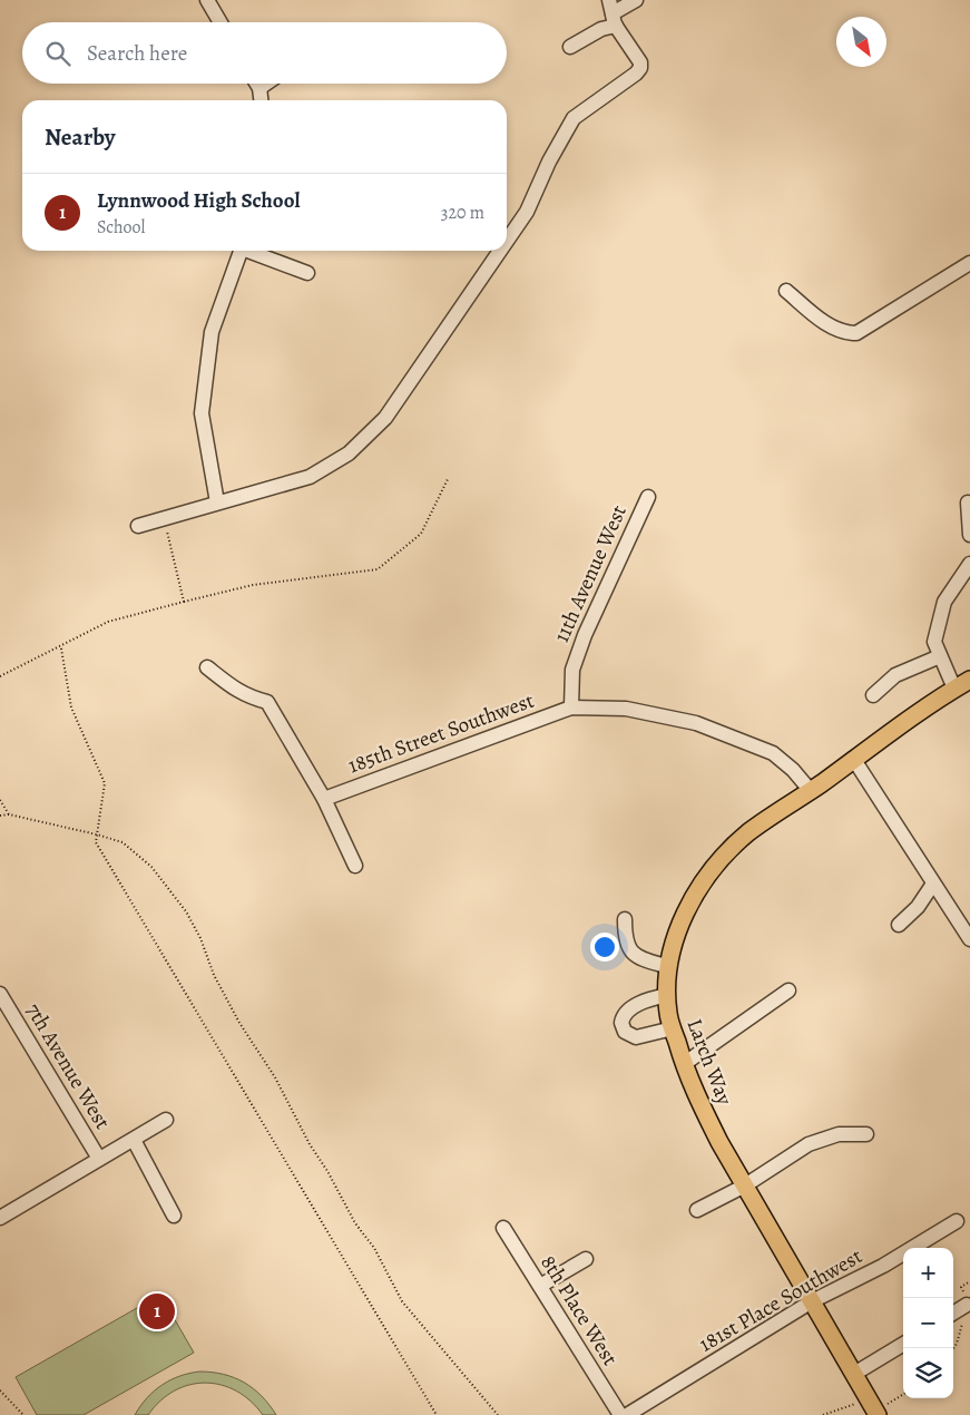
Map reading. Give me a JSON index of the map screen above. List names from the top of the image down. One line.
{"streets":{"main road":["Larch Way"],"street":["11th Avenue West","185th Street Southwest","7th Avenue West","181st Place Southwest","8th Place West"]},"crossings":[["11th Avenue West","185th Street Southwest"],["Larch Way","181st Place Southwest"]],"north":"bottom right","page":{"search":"Search here","heading":"Nearby","list":[{"mark":"1","name":"Lynnwood High School","note":"School","value":"320 m"}],"map_buttons":["+","−"],"pins":"1"}}
